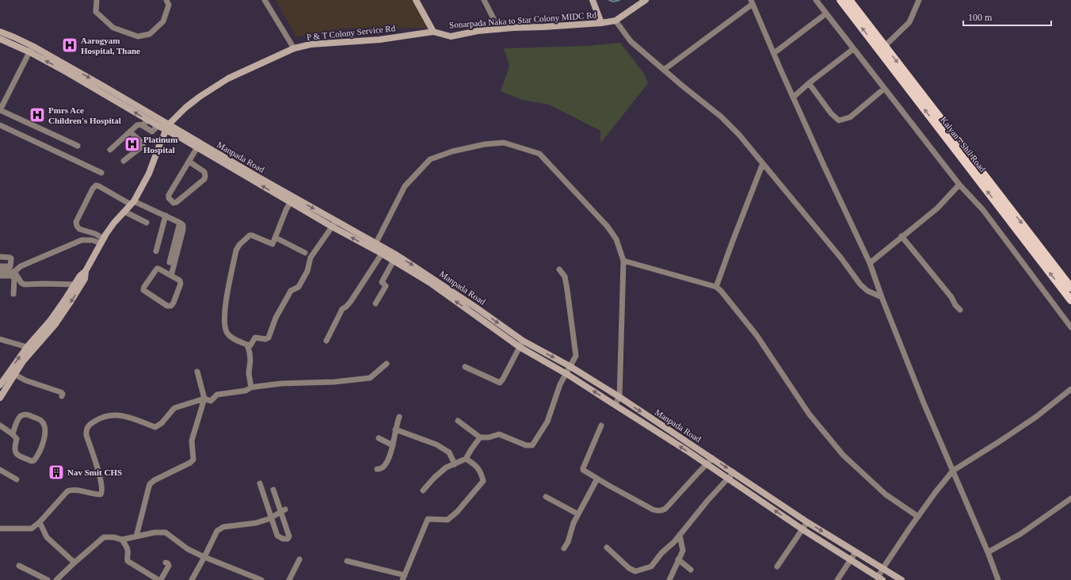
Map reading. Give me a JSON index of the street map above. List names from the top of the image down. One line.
{"streets":{"main road":["Sonarpada Naka to Star Colony MIDC Rd","P & T Colony Service Rd","Kalyan - Shil Road","Manpada Road"]},"crossings":[["Sonarpada Naka to Star Colony MIDC Rd","P & T Colony Service Rd"],["P & T Colony Service Rd","Manpada Road"]],"places":{"hospital":["Aarogyam Hospital, Thane","Pmrs Ace Children's Hospital","Platinum Hospital"],"building":["Nav Smit CHS"]},"scale_bar":"100 m"}
